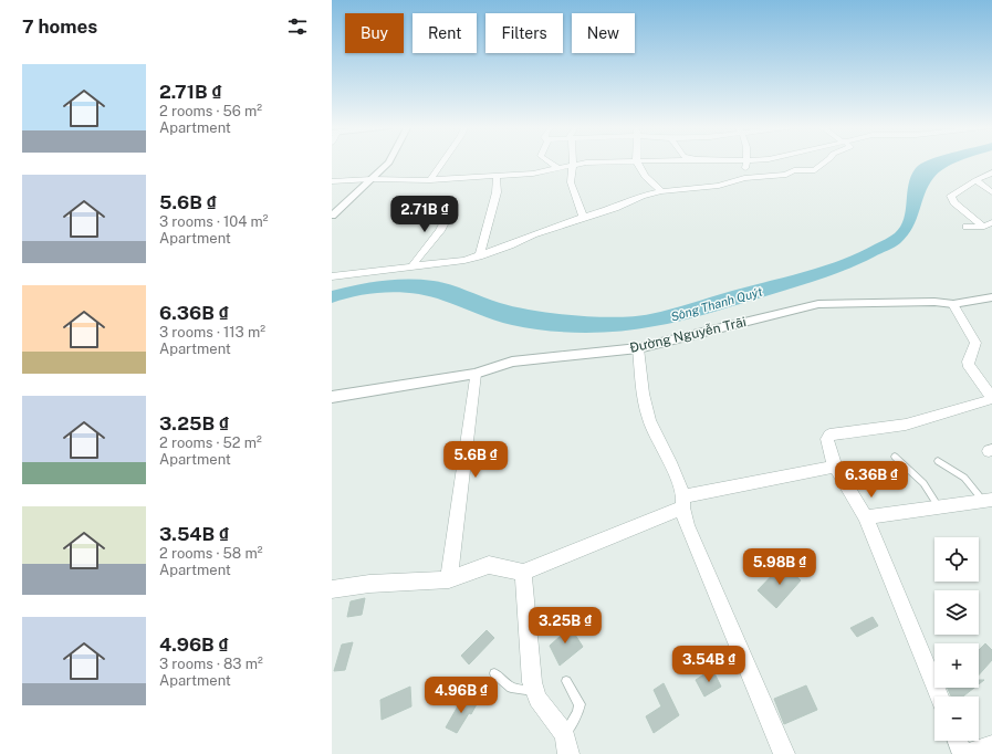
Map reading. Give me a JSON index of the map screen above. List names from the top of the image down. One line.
{"streets":{"street":["Đường Nguyễn Trãi"]},"water":["Sông Thanh Quýt"],"page":{"heading":"7 homes","chip":["Buy","Rent","Filters","New"],"list":[{"name":"2.71B ₫","note":"2 rooms · 56 m² · Apartment"},{"name":"5.6B ₫","note":"3 rooms · 104 m² · Apartment"},{"name":"6.36B ₫","note":"3 rooms · 113 m² · Apartment"},{"name":"3.25B ₫","note":"2 rooms · 52 m² · Apartment"},{"name":"3.54B ₫","note":"2 rooms · 58 m² · Apartment"},{"name":"4.96B ₫","note":"3 rooms · 83 m² · Apartment"}],"price":["2.71B ₫","5.6B ₫","6.36B ₫","5.98B ₫","3.25B ₫","3.54B ₫","4.96B ₫"],"map_buttons":["+","−"]}}
